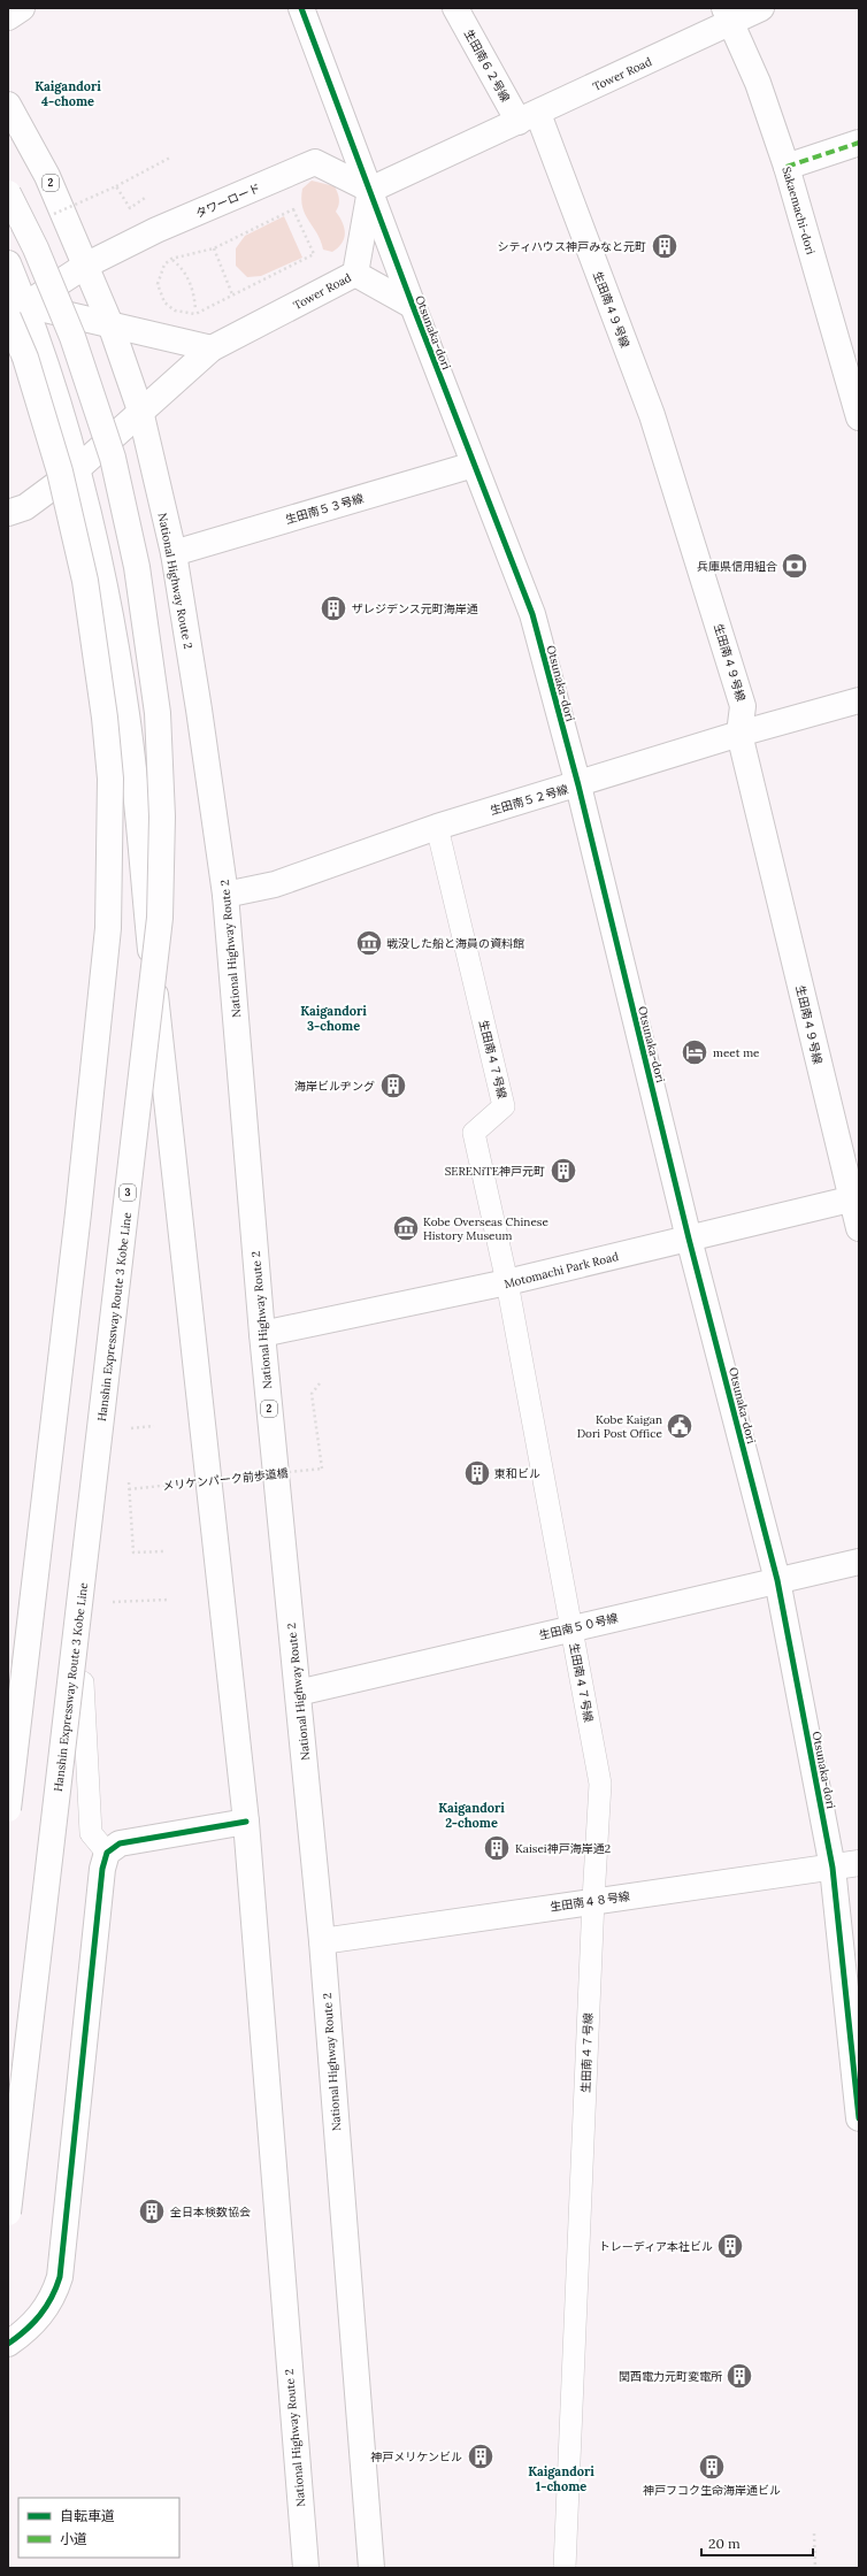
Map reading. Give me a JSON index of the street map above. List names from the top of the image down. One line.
{"streets":{"main road":["生田南６２号線","Tower Road","2","タワーロード","Sakaemachi-dori","生田南４９号線","Otsunaka-dori","生田南５３号線","National Highway Route 2","生田南５２号線","3","Motomachi Park Road","Hanshin Expressway Route 3 Kobe Line","生田南５０号線","生田南４８号線"],"lane":["生田南４７号線"],"path":["メリケンパーク前歩道橋"]},"crossings":[["生田南６２号線","Tower Road"],["生田南６２号線","生田南４９号線"],["Tower Road","タワーロード"],["Tower Road","Sakaemachi-dori"],["Tower Road","生田南４９号線"],["Tower Road","Otsunaka-dori"],["Tower Road","National Highway Route 2"],["タワーロード","Otsunaka-dori"],["タワーロード","National Highway Route 2"],["生田南４９号線","生田南５２号線"],["生田南４９号線","Motomachi Park Road"],["Otsunaka-dori","生田南５３号線"],["Otsunaka-dori","生田南５２号線"],["Otsunaka-dori","Motomachi Park Road"],["Otsunaka-dori","生田南５０号線"],["Otsunaka-dori","生田南４８号線"],["生田南５３号線","National Highway Route 2"],["National Highway Route 2","生田南５２号線"],["National Highway Route 2","Motomachi Park Road"],["National Highway Route 2","生田南５０号線"],["National Highway Route 2","生田南４８号線"],["生田南５２号線","生田南４７号線"],["生田南４７号線","Motomachi Park Road"],["生田南４７号線","生田南５０号線"],["生田南４７号線","生田南４８号線"]],"districts":["Kaigandori 4-chome","Kaigandori 3-chome","Kaigandori 2-chome","Kaigandori 1-chome"],"places":{"building":["シティハウス神戸みなと元町","ザレジデンス元町海岸通","海岸ビルヂング","SERENiTE神戸元町","東和ビル","Kaisei神戸海岸通2","全日本検数協会","トレーディア本社ビル","関西電力元町変電所","神戸メリケンビル","神戸フコク生命海岸通ビル"],"bank":["兵庫県信用組合"],"museum":["戦没した船と海員の資料館","Kobe Overseas Chinese History Museum"],"hotel":["meet me"],"public building":["Kobe Kaigan Dori Post Office"]},"legend":["自転車道","小道"],"scale_bar":"20 m"}
